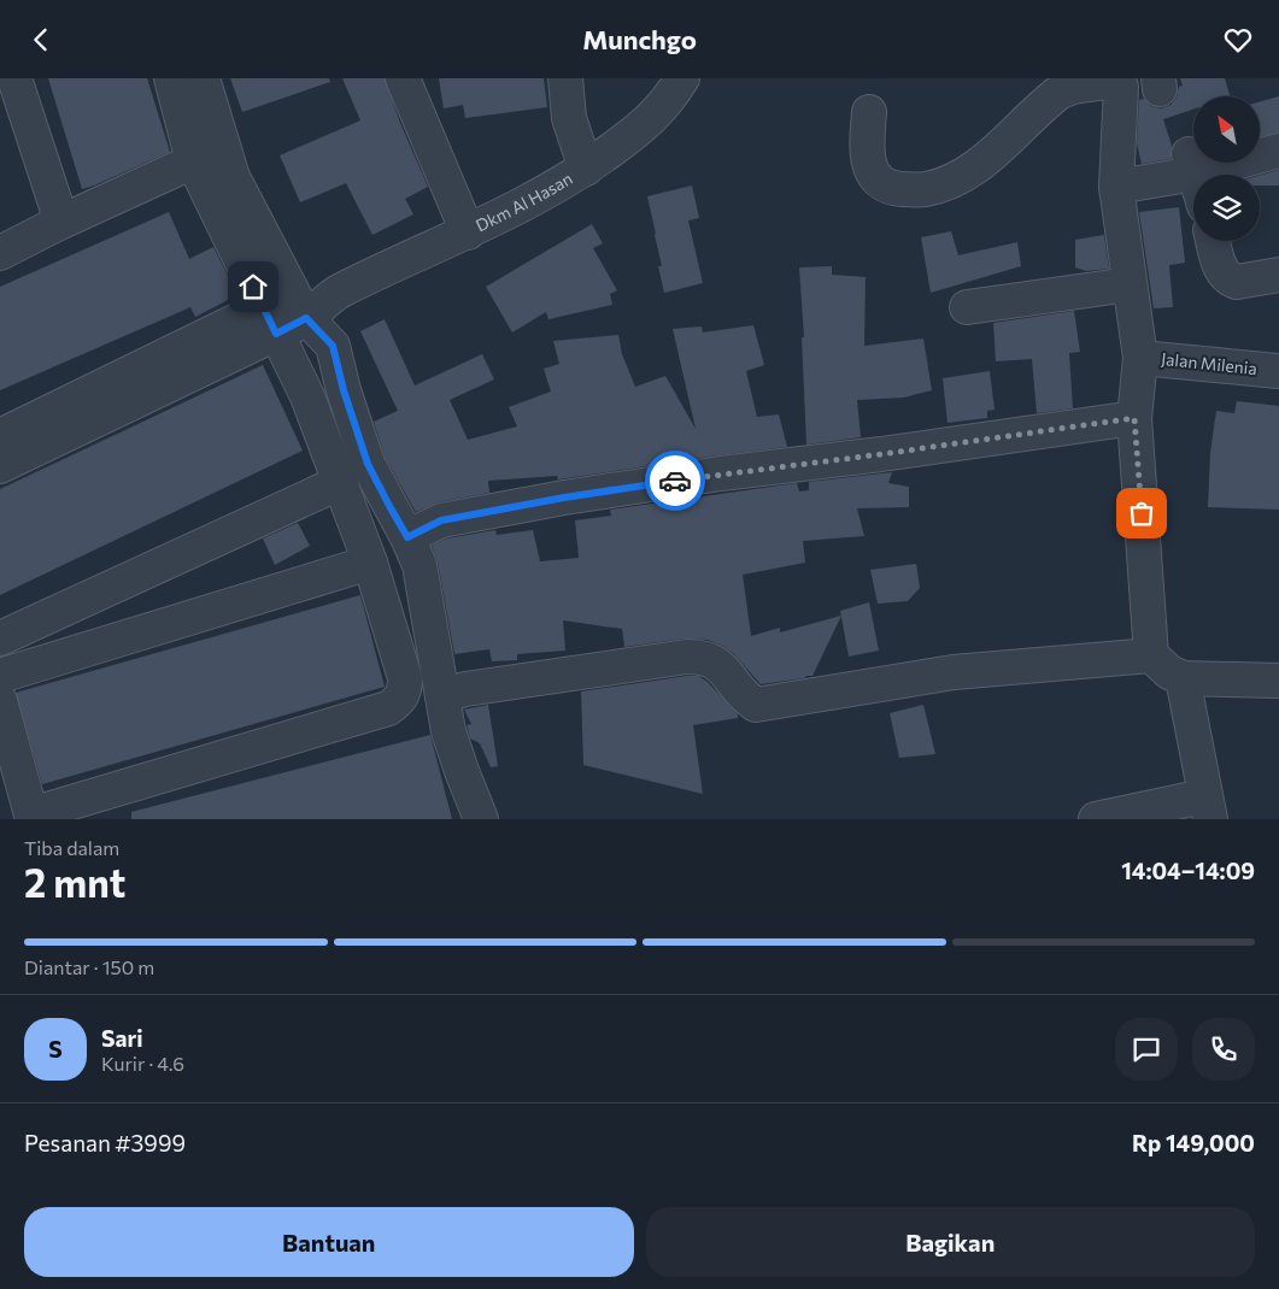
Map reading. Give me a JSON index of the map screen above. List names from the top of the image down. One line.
{"streets":{"street":["Dkm Al Hasan","Jalan Milenia"]},"north":"top left","page":{"header":"Munchgo","heading":["2 mnt","Tiba dalam","14:04–14:09"],"panel":["Sari","Kurir · 4.6","Pesanan #3999","Rp 149,000"],"bar":"Diantar · 150 m","round":"S","buttons":["Bantuan","Bagikan"]}}
